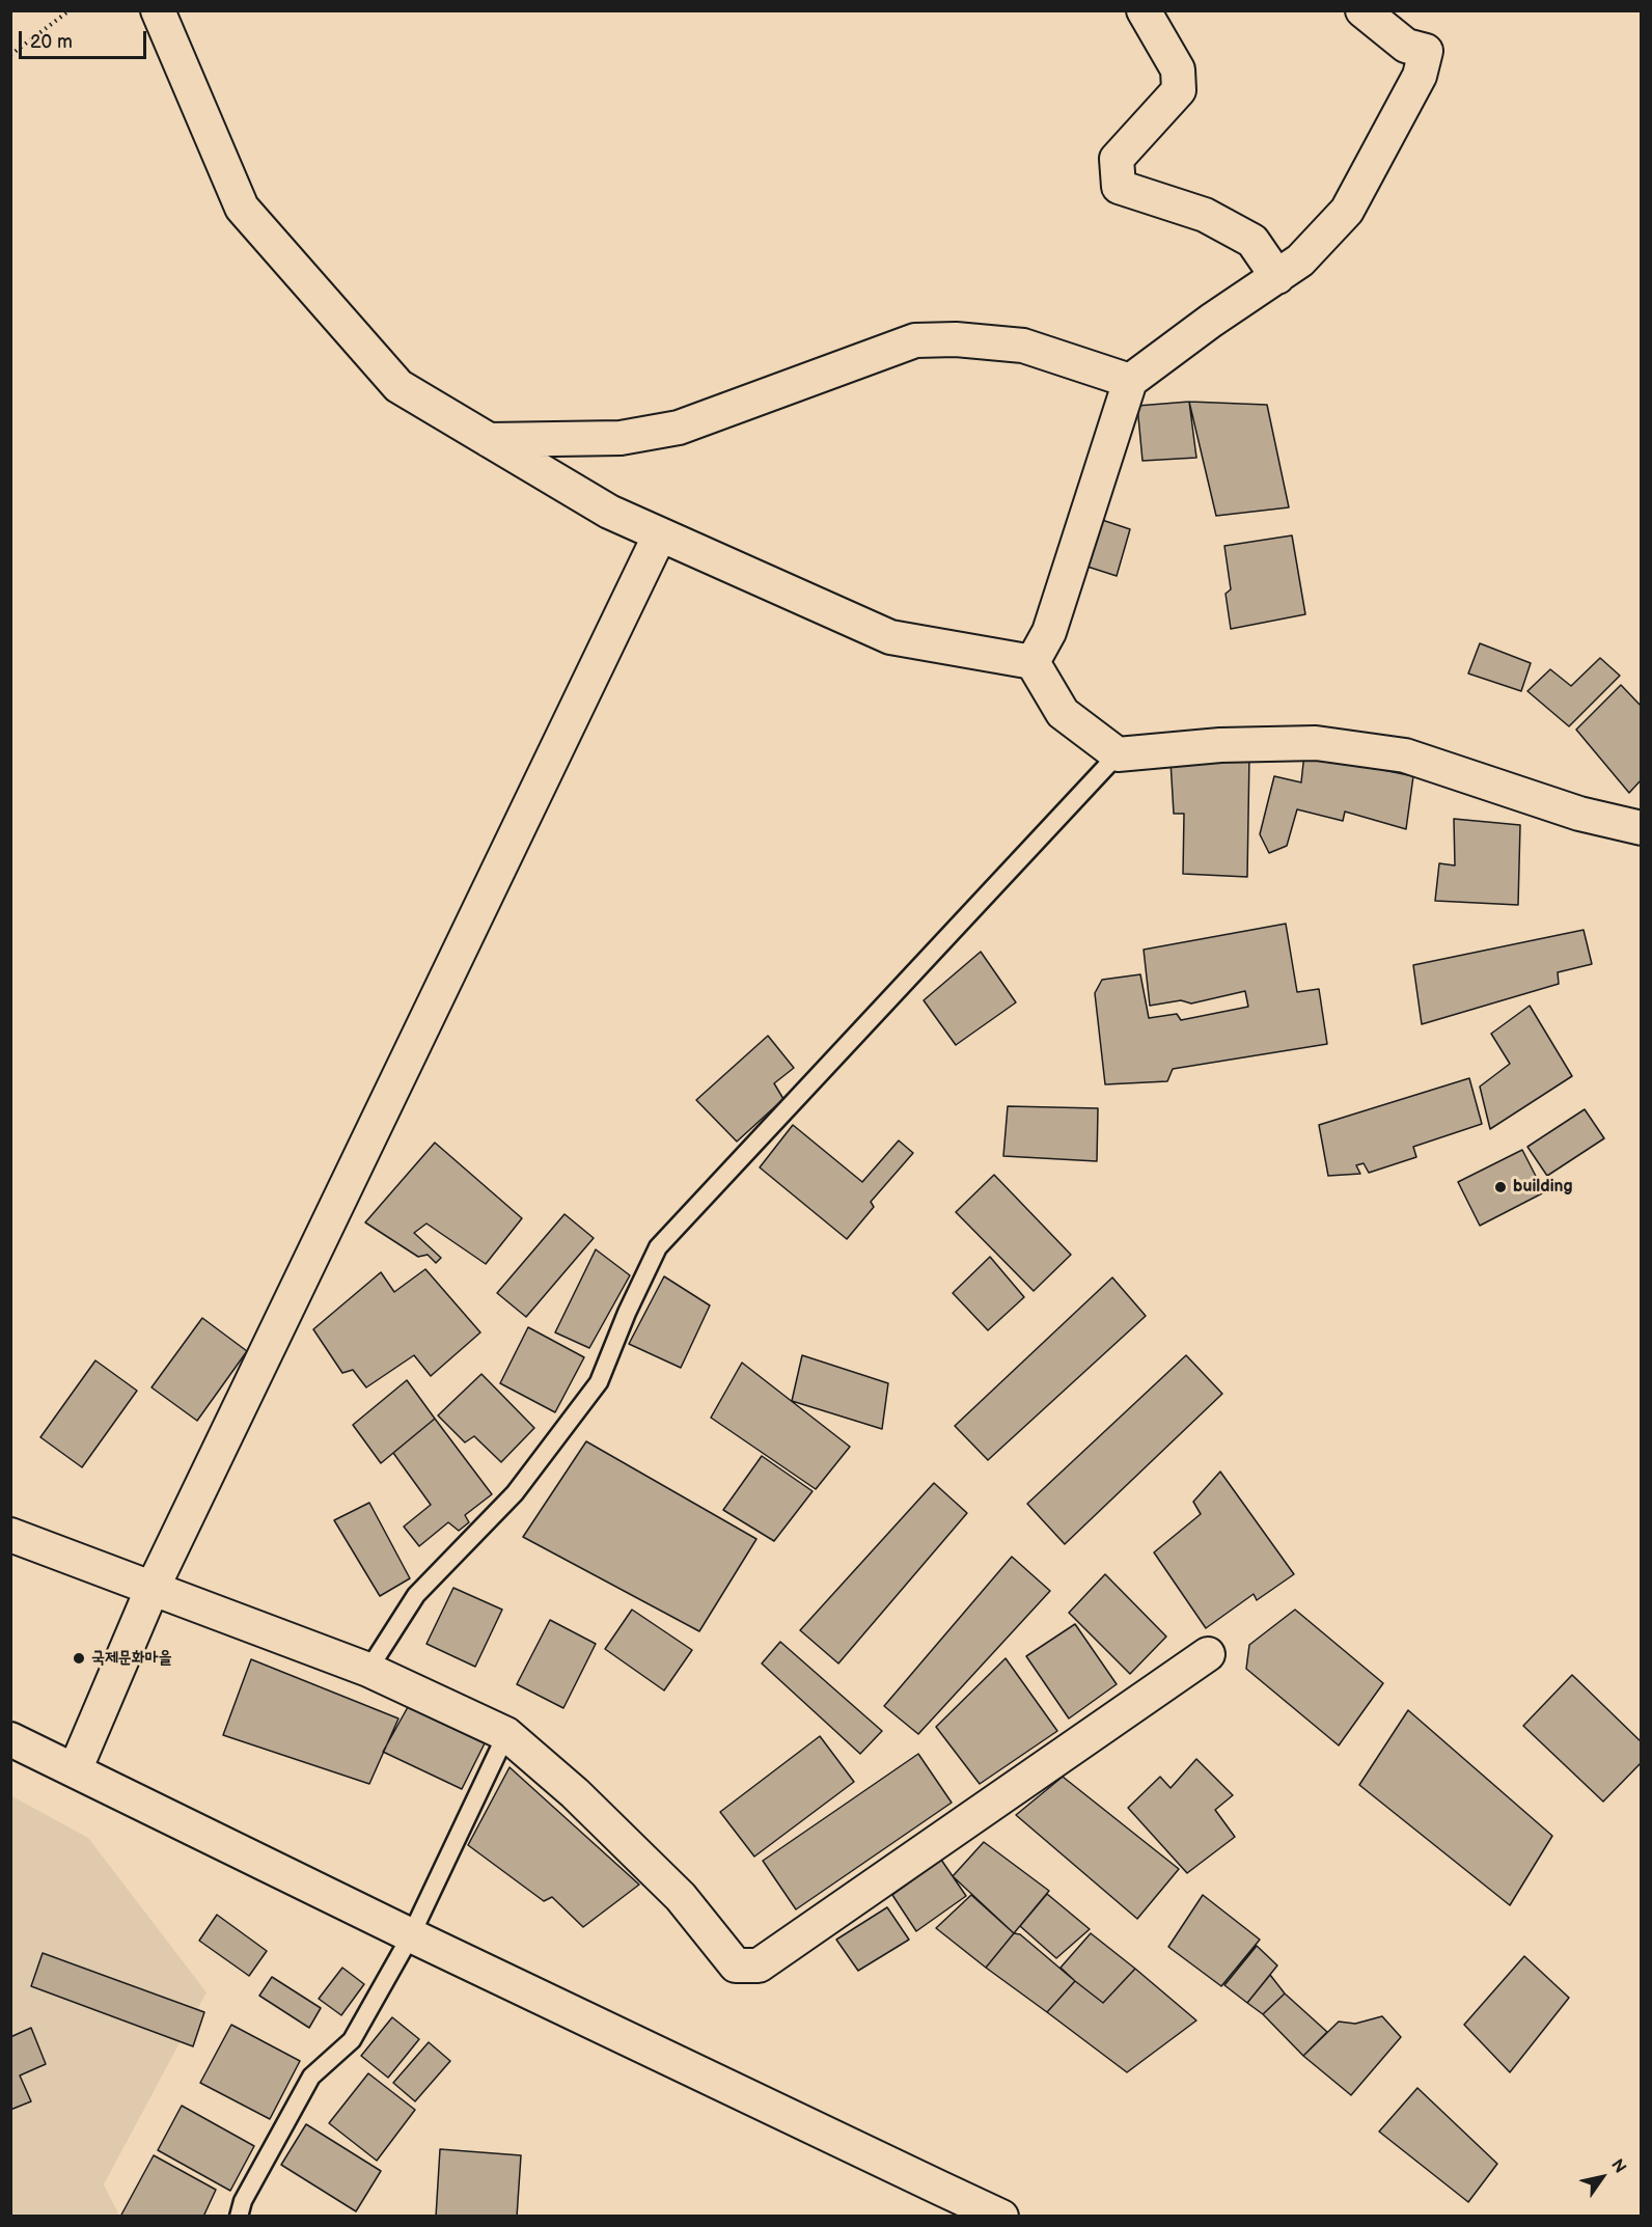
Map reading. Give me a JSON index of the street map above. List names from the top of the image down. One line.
{"places":["building","국제문화마을"],"scale_bar":"20 m","north":"top right"}
